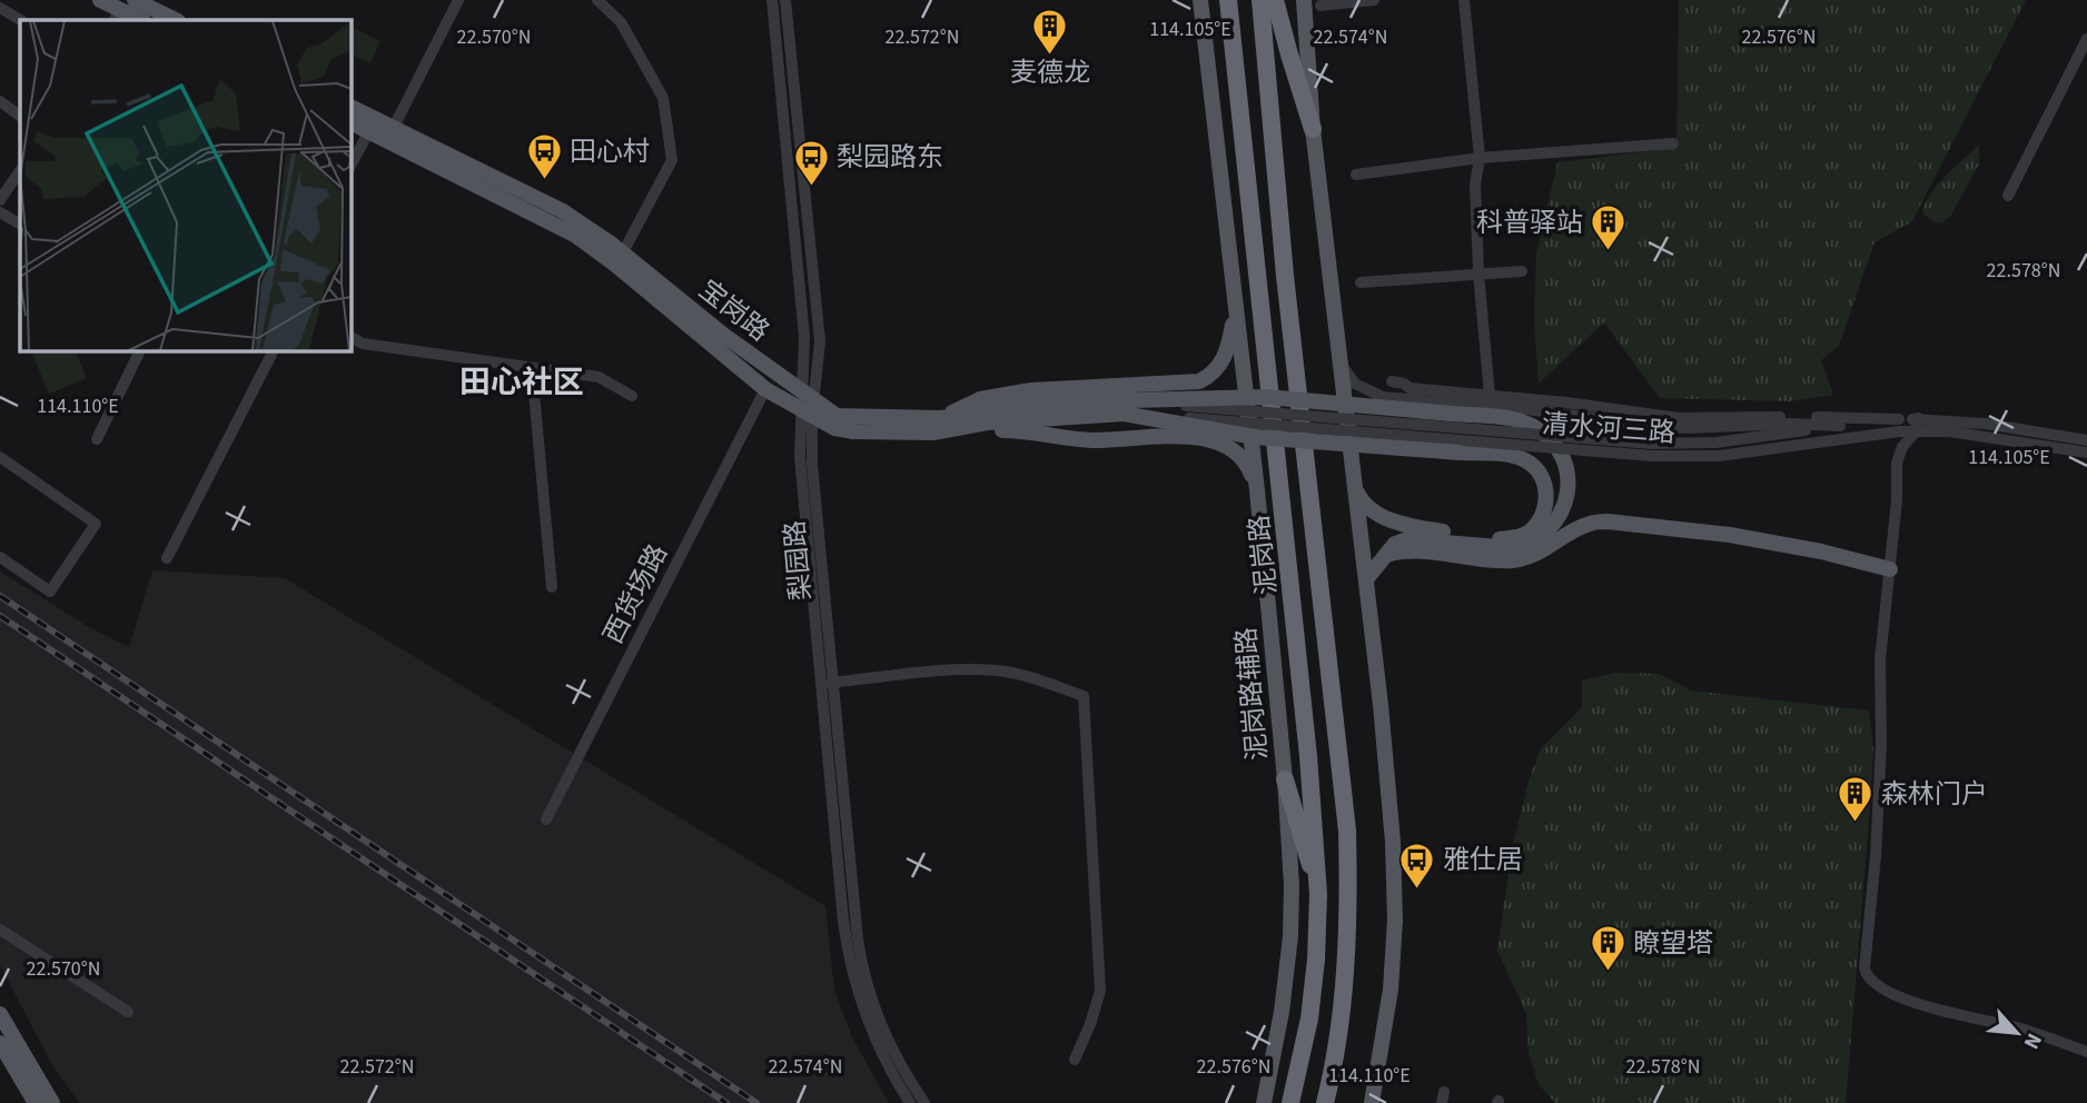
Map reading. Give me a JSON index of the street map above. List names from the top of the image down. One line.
{"streets":{"highway":["泥岗路"],"main road":["宝岗路","泥岗路辅路"],"street":["清水河三路","梨园路","西货场路"]},"crossings":[["宝岗路","清水河三路"],["宝岗路","梨园路"],["宝岗路","西货场路"]],"districts":["田心社区"],"places":{"building":["麦德龙","科普驿站","森林门户","瞭望塔"],"bus stop":["田心村","梨园路东","雅仕居"]},"north":"bottom right","coordinates":["114.105°E","22.570°N","22.572°N","22.574°N","22.576°N","22.578°N","114.110°E"]}
